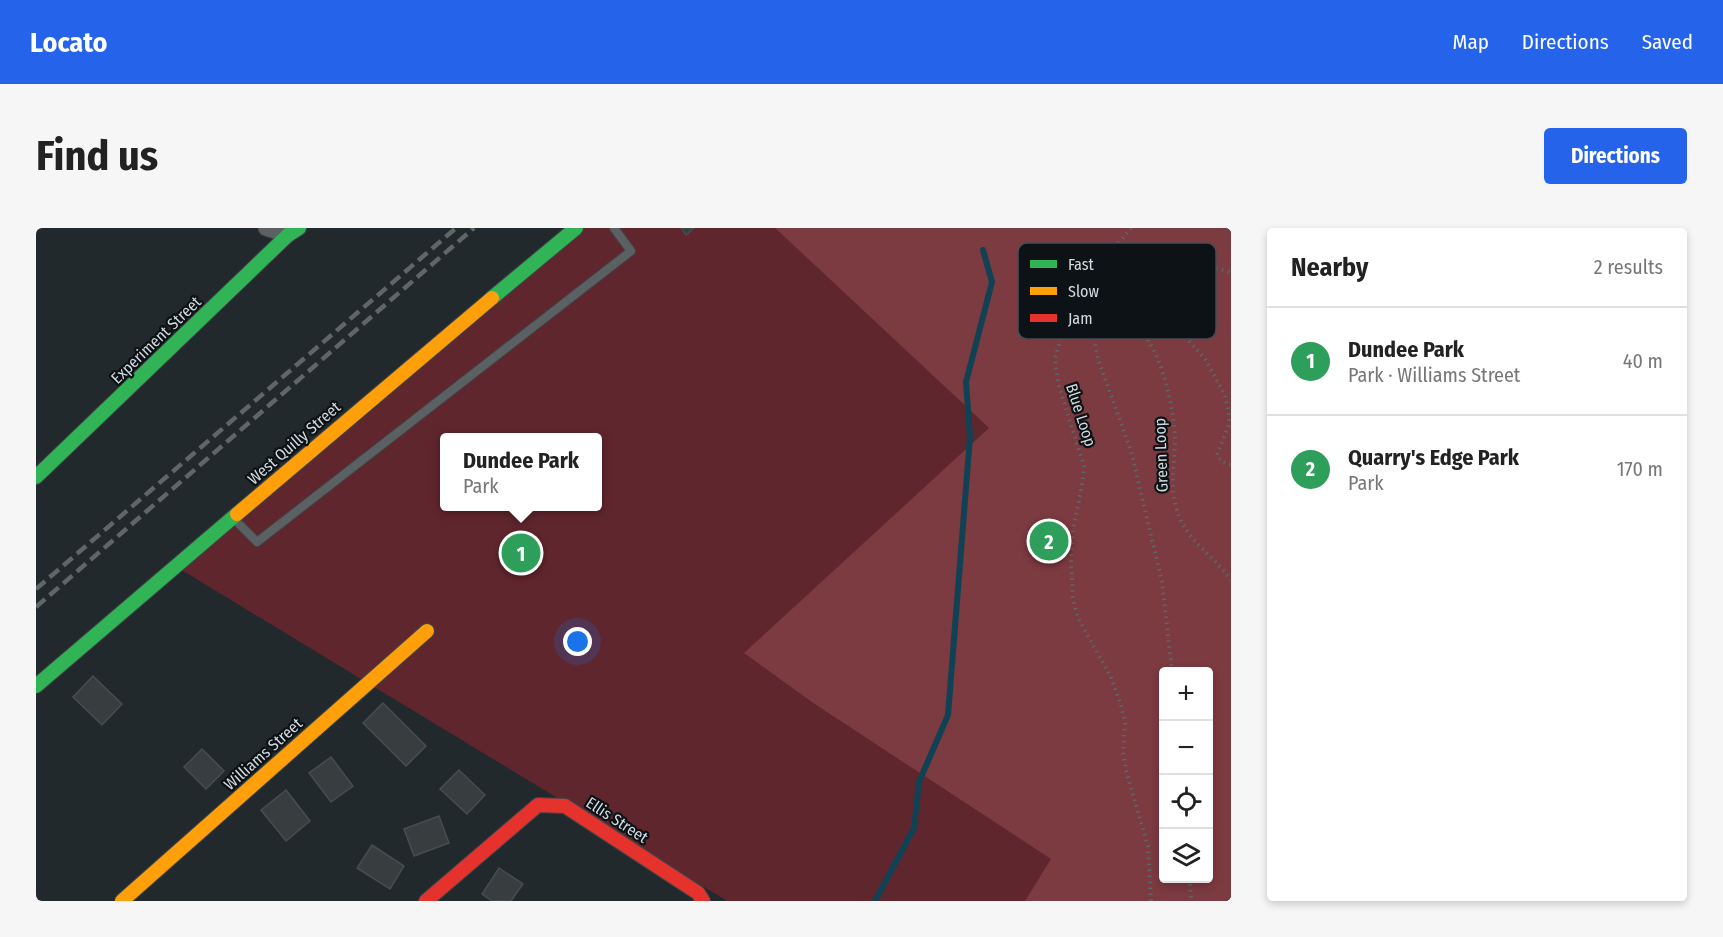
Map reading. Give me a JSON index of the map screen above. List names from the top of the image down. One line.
{"streets":{"street":["Experiment Street","West Quilly Street","Williams Street","Ellis Street"],"path":["Blue Loop","Green Loop"]},"legend":["Fast","Slow","Jam"],"page":{"header":"Locato","nav":["Map","Directions","Saved"],"buttons":"Directions","title":"Find us","heading":["Nearby","2 results"],"list":[{"mark":"1","name":"Dundee Park","note":"Park · Williams Street","value":"40 m"},{"mark":"2","name":"Quarry's Edge Park","note":"Park","value":"170 m"}],"popup":["Dundee Park","Park"],"pins":["2","1"],"map_buttons":["+","−"]}}
